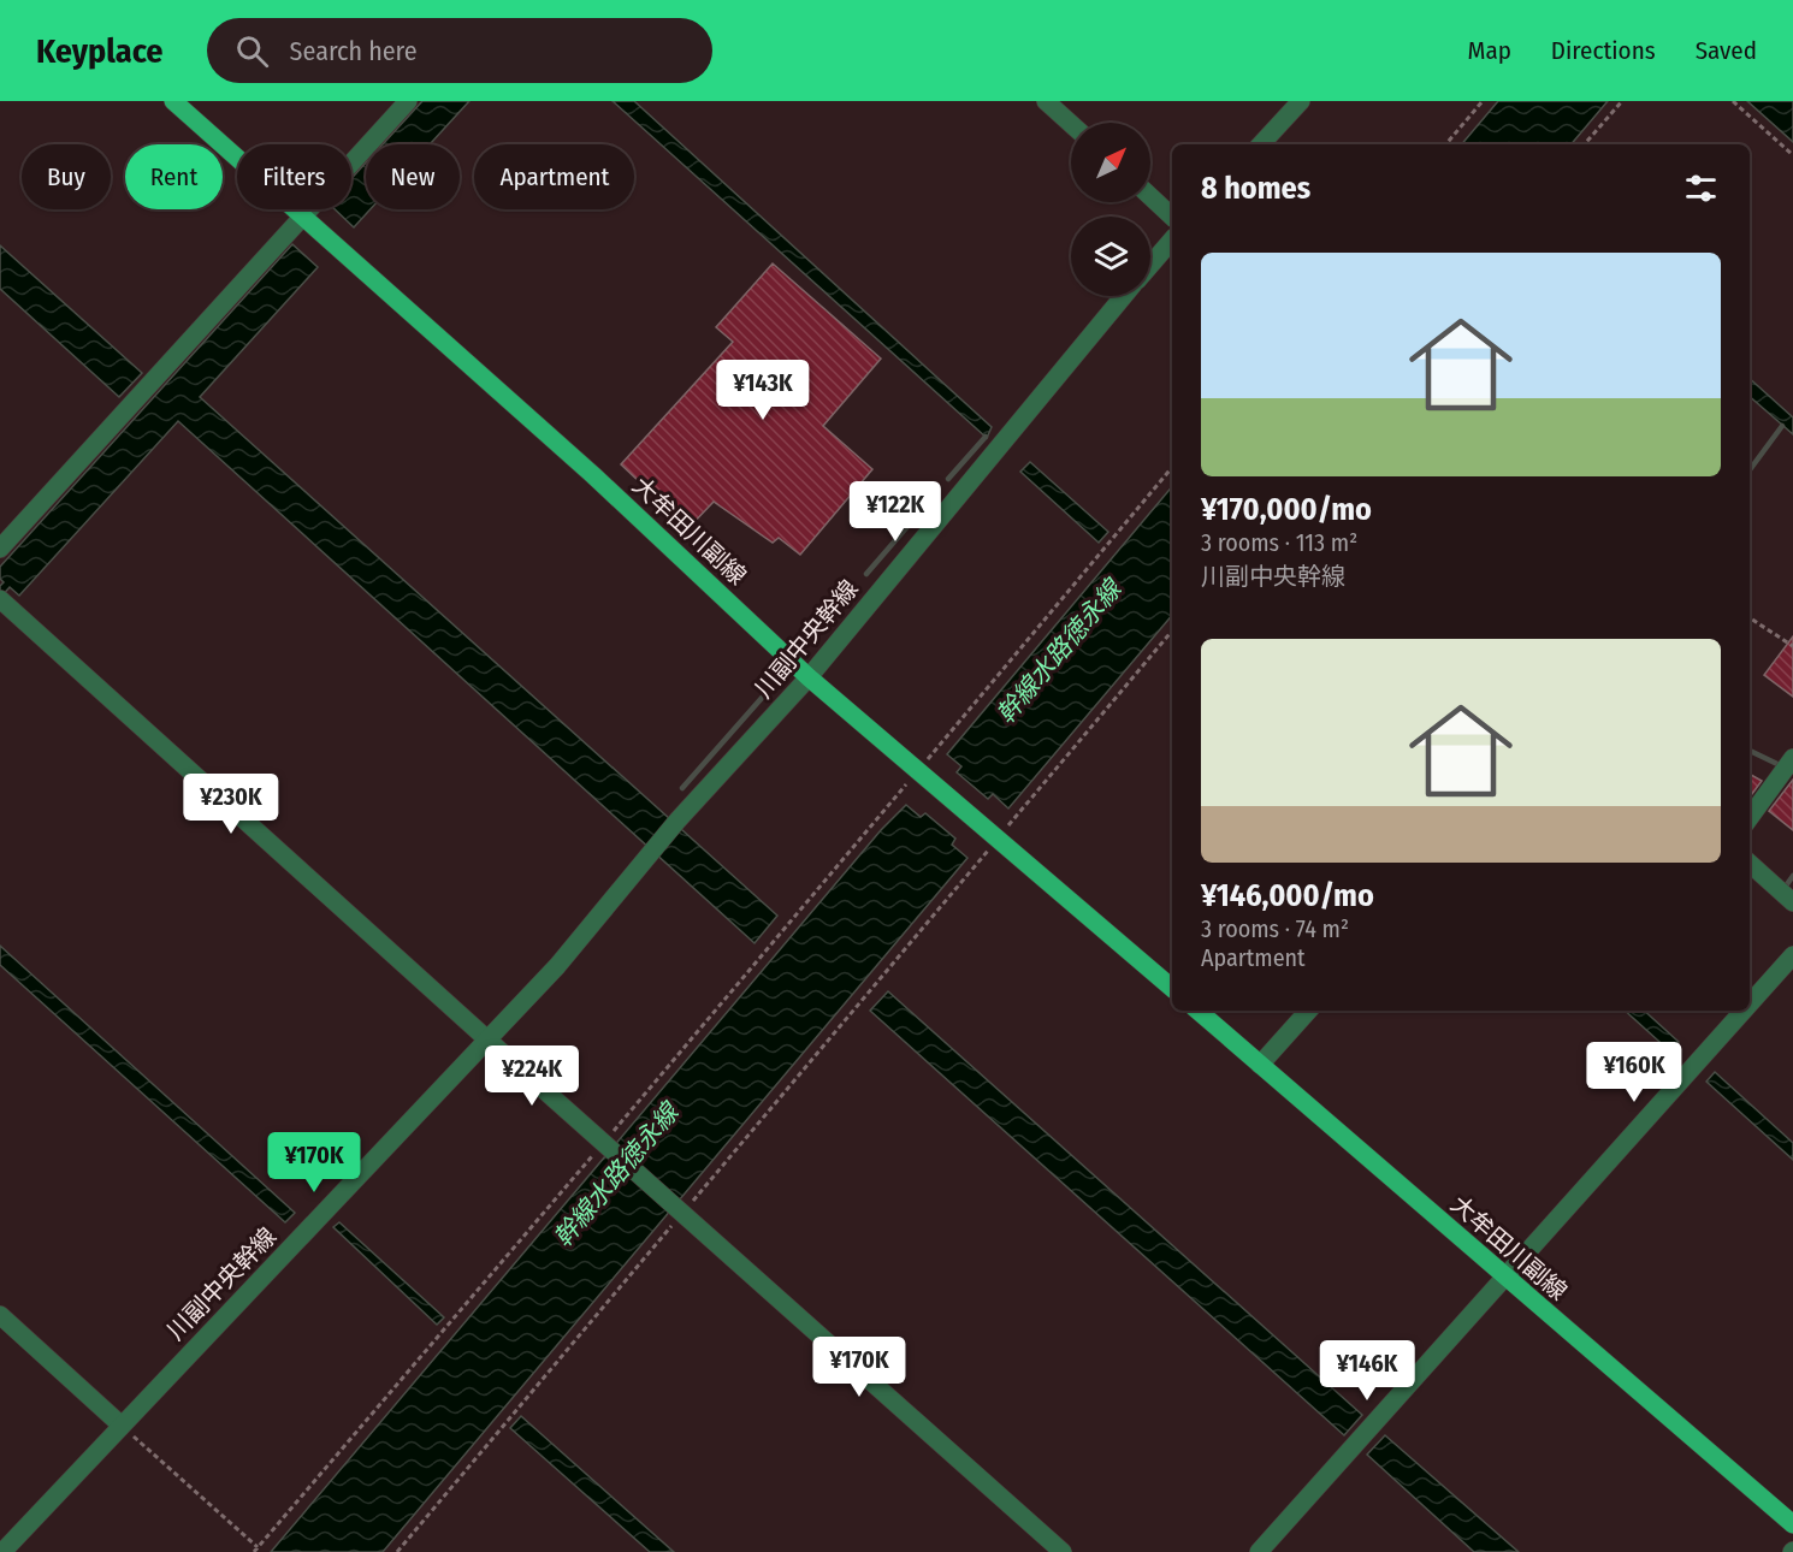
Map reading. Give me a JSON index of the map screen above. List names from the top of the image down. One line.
{"streets":{"main road":["大牟田川副線"],"street":["川副中央幹線"]},"crossings":[["大牟田川副線","川副中央幹線"]],"water":["幹線水路徳永線"],"north":"top right","page":{"header":"Keyplace","search":"Search here","nav":["Map","Directions","Saved"],"chip":["Buy","Rent","Filters","New","Apartment"],"heading":"8 homes","list":[{"name":"¥170,000/mo","note":"3 rooms · 113 m² · 川副中央幹線"},{"name":"¥146,000/mo","note":"3 rooms · 74 m² · Apartment"}],"price":["¥143K","¥122K","¥230K","¥160K","¥224K","¥170K","¥170K","¥146K"]}}
